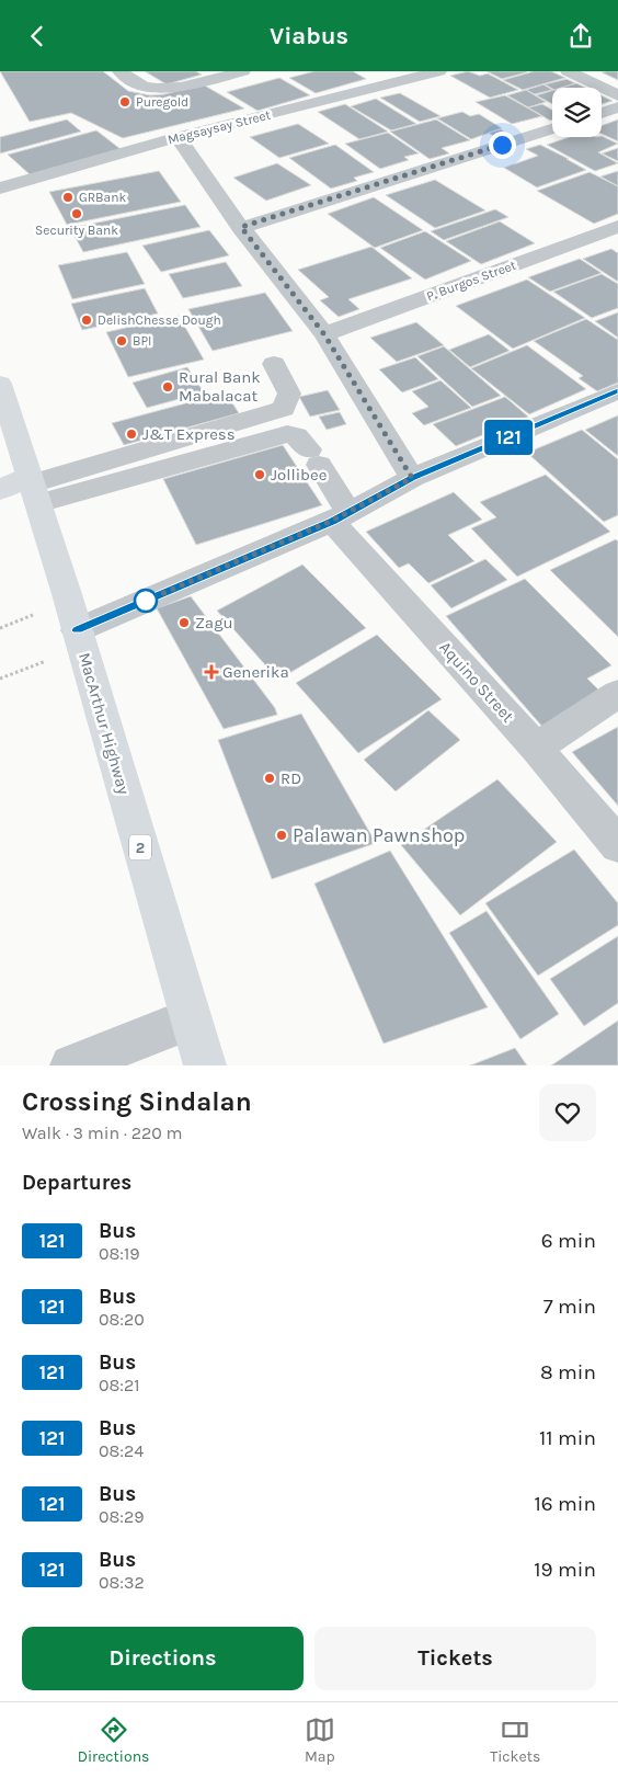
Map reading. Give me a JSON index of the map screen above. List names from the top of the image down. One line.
{"streets":{"main road":["MacArthur Highway","2"],"street":["Magsaysay Street","P. Burgos Street","Aquino Street"]},"crossings":[["Aquino Street","MacArthur Highway"]],"places":{"other":["Puregold","GRBank","Security Bank","DelishChesse Dough","BPI","Rural Bank Mabalacat","J&T Express","Jollibee","Zagu","RD","Palawan Pawnshop"],"health":["Generika"]},"lines":["bus line 121"],"page":{"header":"Viabus","on_map":"121","heading":[["Crossing Sindalan","Walk · 3 min · 220 m"],"Departures"],"list":[{"mark":"121","name":"Bus","note":"08:19","value":"6 min"},{"mark":"121","name":"Bus","note":"08:20","value":"7 min"},{"mark":"121","name":"Bus","note":"08:21","value":"8 min"},{"mark":"121","name":"Bus","note":"08:24","value":"11 min"},{"mark":"121","name":"Bus","note":"08:29","value":"16 min"},{"mark":"121","name":"Bus","note":"08:32","value":"19 min"}],"buttons":["Directions","Tickets"],"tabs":["Directions","Map","Tickets"]}}
